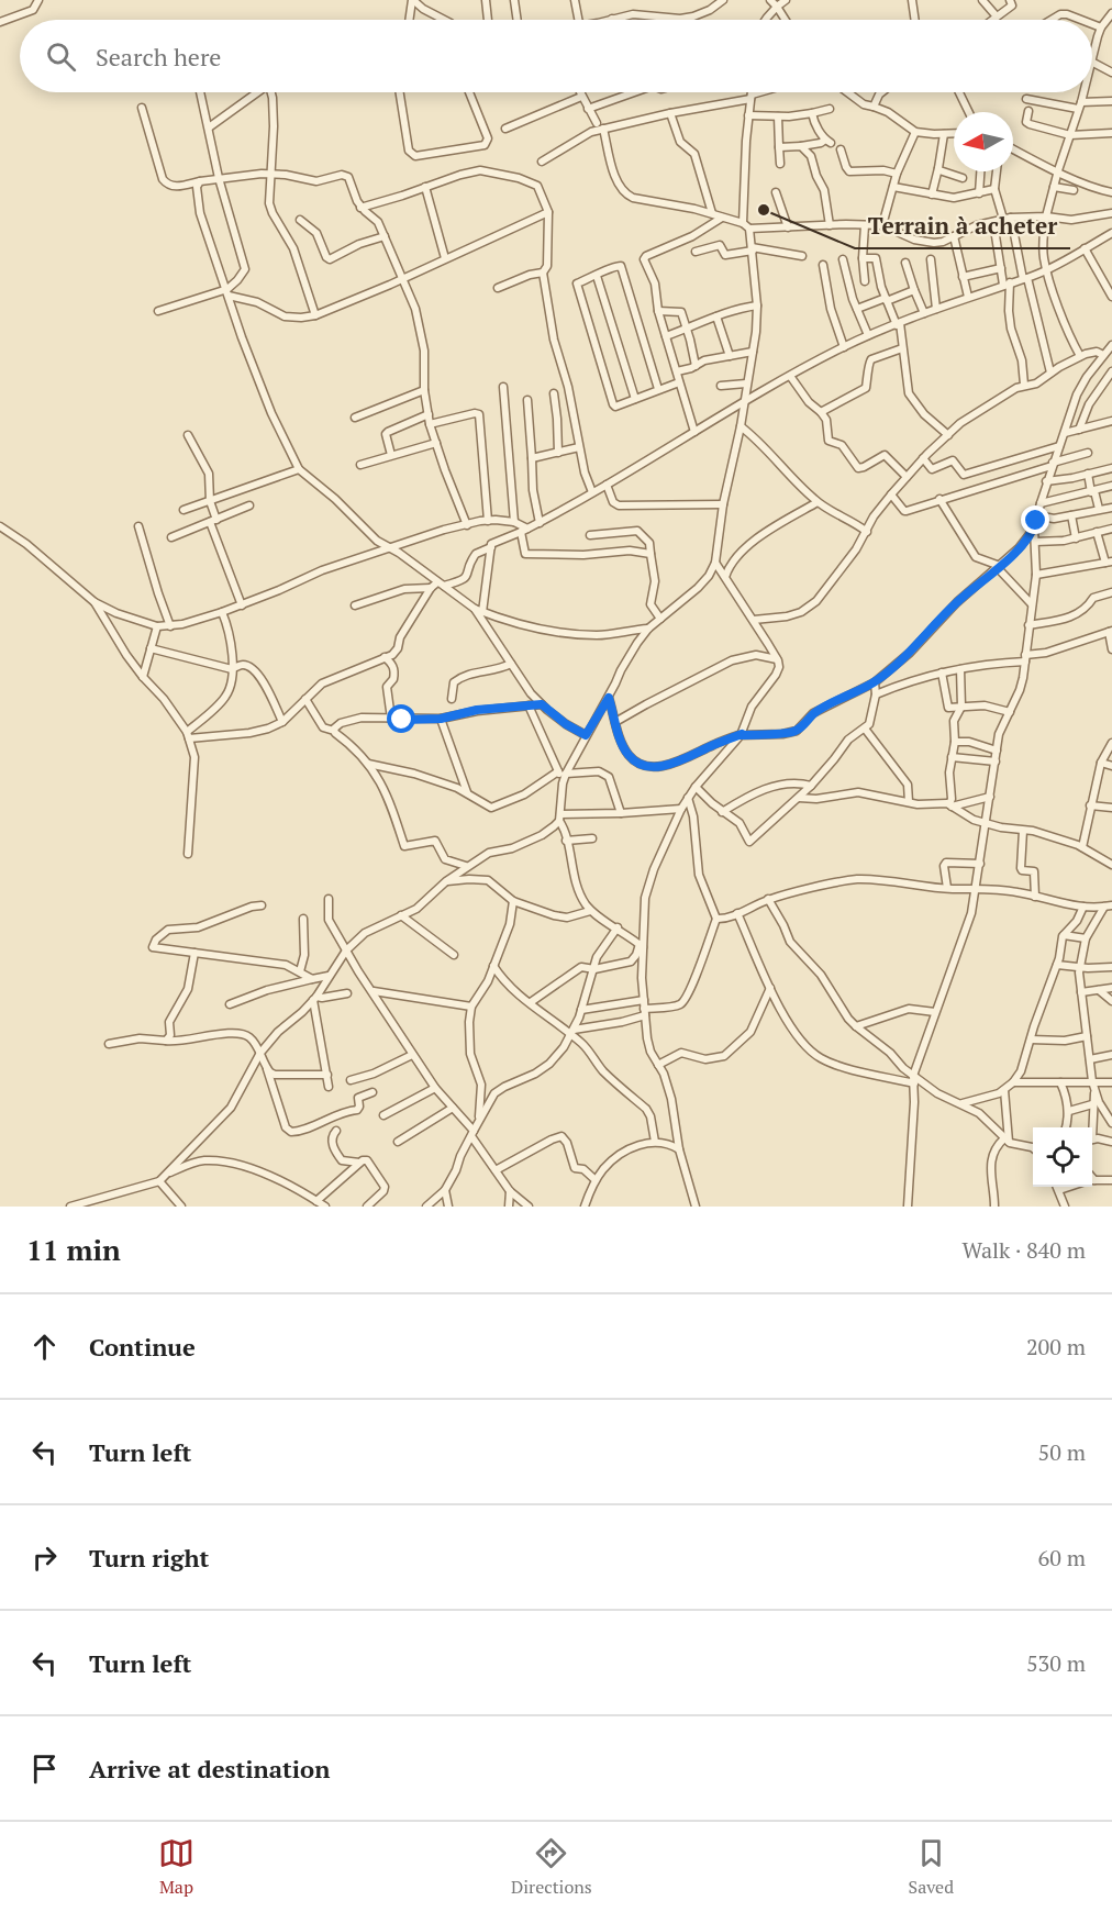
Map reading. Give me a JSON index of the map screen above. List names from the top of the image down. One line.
{"places":["Terrain à acheter"],"north":"left","page":{"search":"Search here","heading":["11 min","Walk · 840 m"],"list":[["Continue","200 m"],["Turn left","50 m"],["Turn right","60 m"],["Turn left","530 m"],"Arrive at destination"],"nav":["Map","Directions","Saved"]}}
